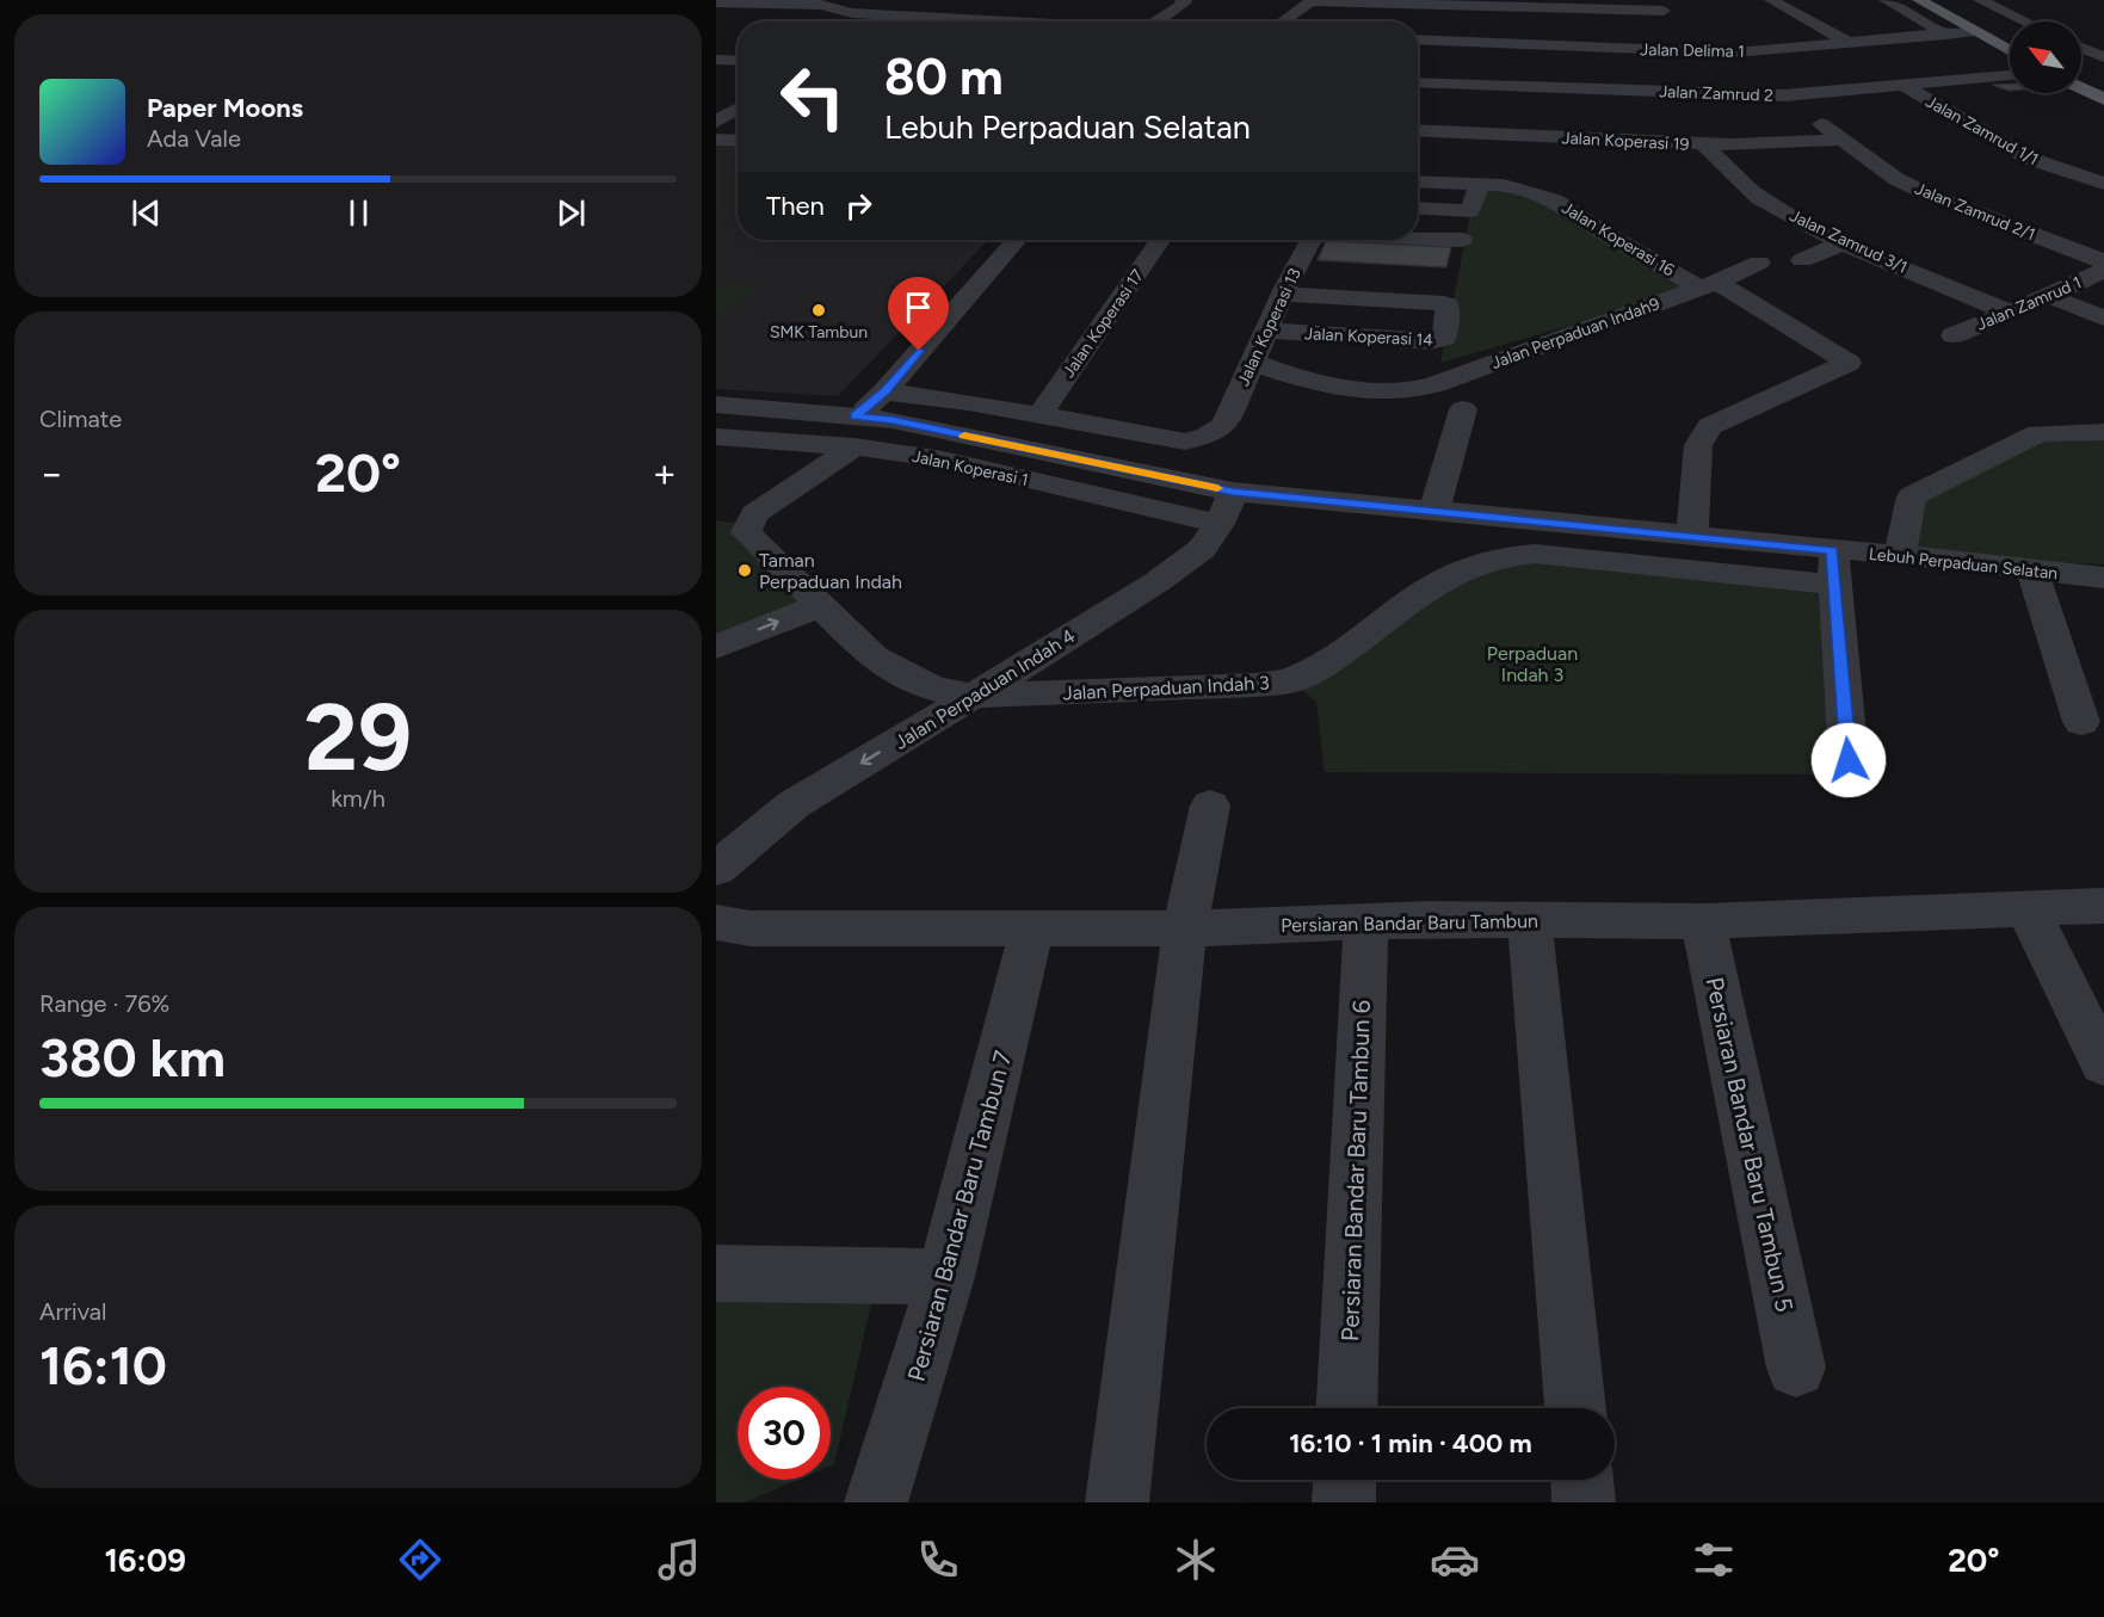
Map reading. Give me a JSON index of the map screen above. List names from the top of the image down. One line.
{"streets":{"street":["Jalan Delima 1","Jalan Zamrud 2","Jalan Zamrud 1/1","Jalan Koperasi 19","Jalan Zamrud 2/1","Jalan Koperasi 16","Jalan Zamrud 3/1","Jalan Zamrud 1","Jalan Koperasi 17","Jalan Koperasi 13","Jalan Perpaduan Indah9","Jalan Koperasi 14","Jalan Koperasi 1","Lebuh Perpaduan Selatan","Jalan Perpaduan Indah 3","Jalan Perpaduan Indah 4","Persiaran Bandar Baru Tambun","Persiaran Bandar Baru Tambun 5","Persiaran Bandar Baru Tambun 6","Persiaran Bandar Baru Tambun 7"]},"crossings":[["Jalan Delima 1","Jalan Zamrud 2"],["Jalan Zamrud 2","Jalan Zamrud 1/1"],["Jalan Zamrud 2","Jalan Zamrud 2/1"],["Jalan Koperasi 19","Jalan Zamrud 2/1"],["Jalan Koperasi 19","Jalan Zamrud 3/1"],["Jalan Koperasi 16","Jalan Perpaduan Indah9"],["Jalan Koperasi 16","Lebuh Perpaduan Selatan"],["Jalan Zamrud 3/1","Jalan Zamrud 1"],["Jalan Koperasi 17","Jalan Koperasi 13"],["Jalan Koperasi 13","Jalan Perpaduan Indah9"],["Jalan Koperasi 13","Jalan Koperasi 14"],["Jalan Koperasi 1","Lebuh Perpaduan Selatan"],["Jalan Koperasi 1","Jalan Perpaduan Indah 3"],["Jalan Koperasi 1","Jalan Perpaduan Indah 4"],["Lebuh Perpaduan Selatan","Jalan Perpaduan Indah 3"],["Lebuh Perpaduan Selatan","Jalan Perpaduan Indah 4"],["Jalan Perpaduan Indah 3","Jalan Perpaduan Indah 4"],["Persiaran Bandar Baru Tambun","Persiaran Bandar Baru Tambun 5"],["Persiaran Bandar Baru Tambun","Persiaran Bandar Baru Tambun 6"],["Persiaran Bandar Baru Tambun","Persiaran Bandar Baru Tambun 7"]],"parks":["Perpaduan Indah 3"],"places":["SMK Tambun","Taman Perpaduan Indah"],"north":"top left","page":{"turn":["80 m","Lebuh Perpaduan Selatan"],"song":["Paper Moons","Ada Vale"],"then":"Then","tile":["Climate",["29","km/h"],["Range · 76%","380 km"],["Arrival","16:10"]],"heat":["−","20°","+"],"limit":"30","trip":"16:10 · 1 min · 400 m","tabs":["16:09","20°"]}}
